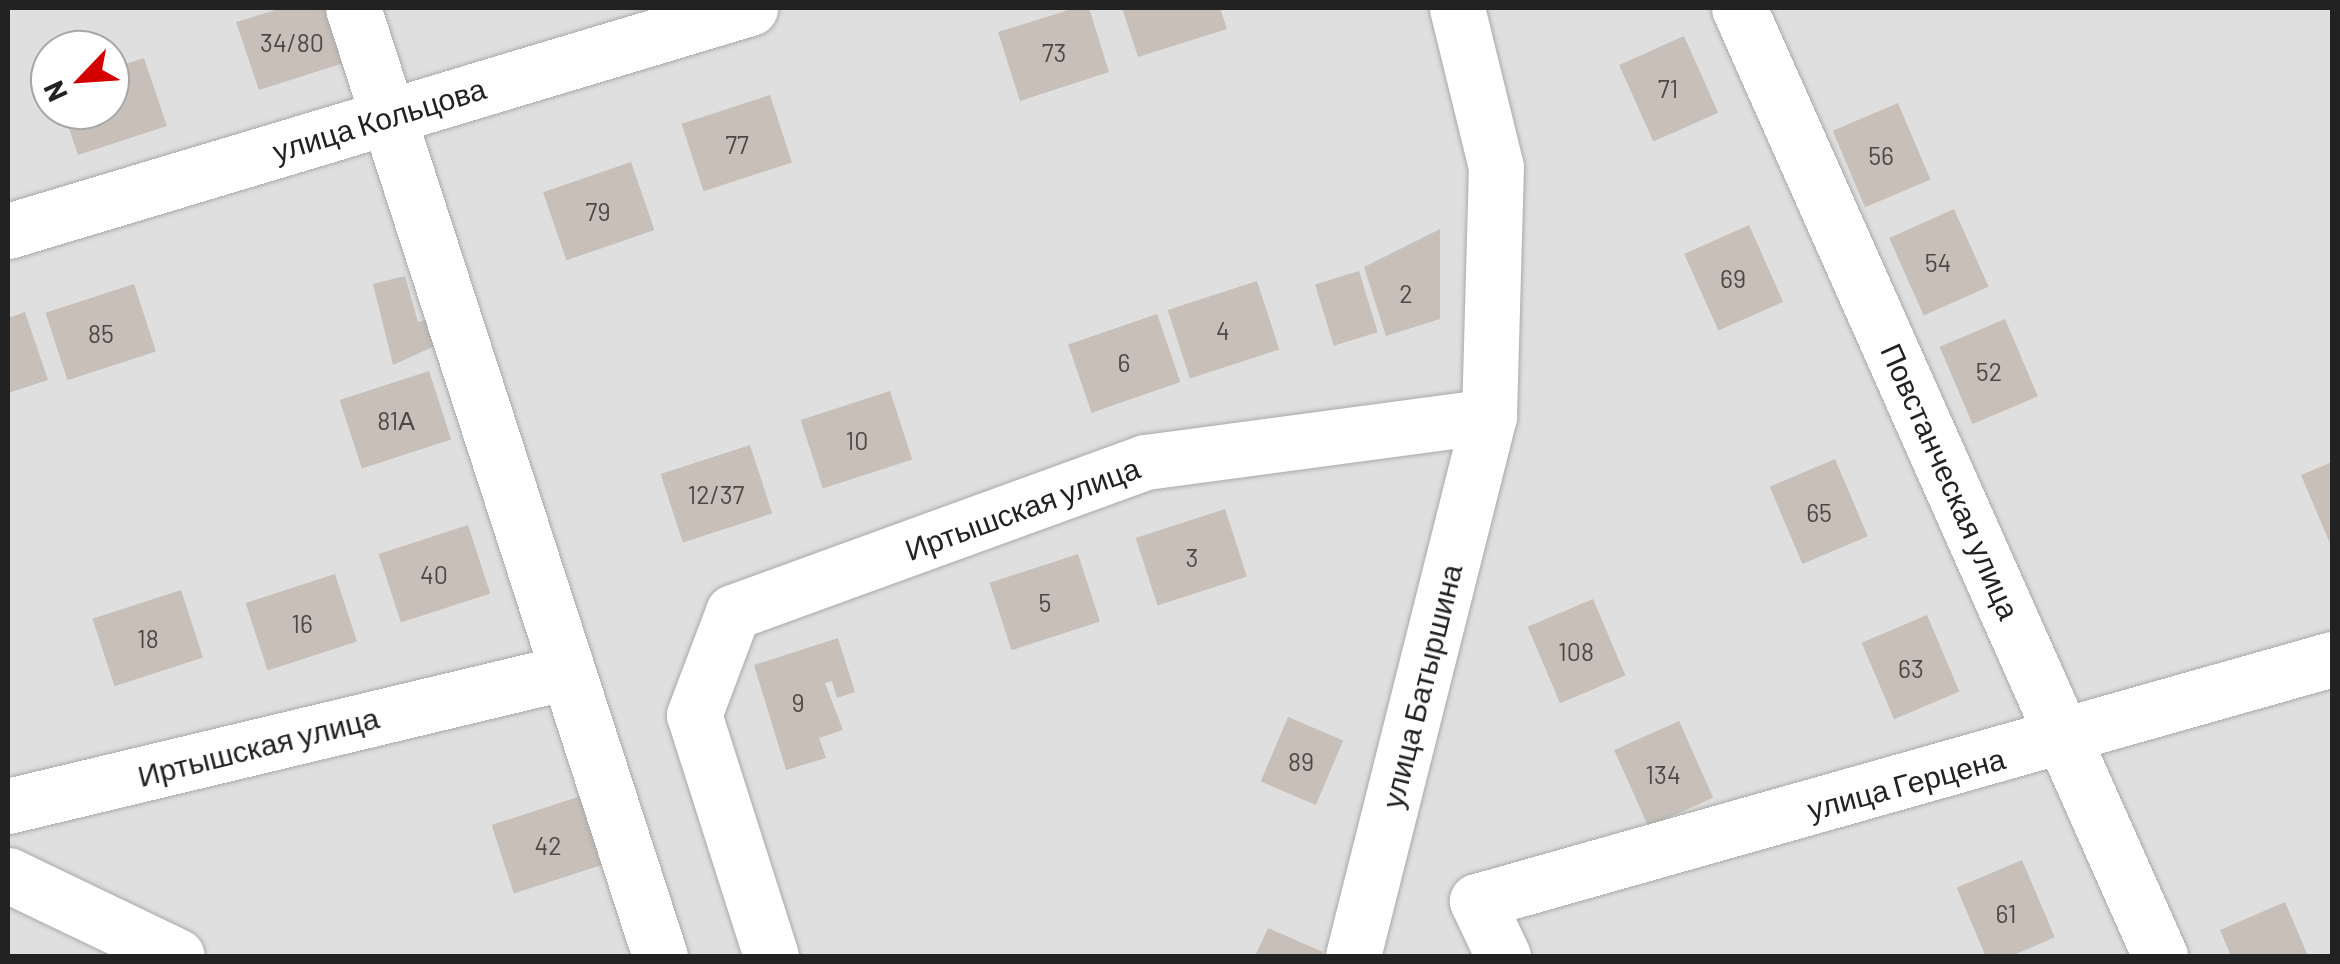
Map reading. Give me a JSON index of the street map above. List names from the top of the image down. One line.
{"streets":{"street":["улица Кольцова","Повстанческая улица","Иртышская улица","улица Батыршина","улица Герцена"]},"crossings":[["Повстанческая улица","улица Герцена"],["Иртышская улица","улица Батыршина"]],"house_numbers":["34/80","73","71","77","56","79","54","69","2","4","85","6","52","81А","10","12/37","65","3","40","5","16","18","108","63","9","89","134","42","61"],"north":"bottom left"}
